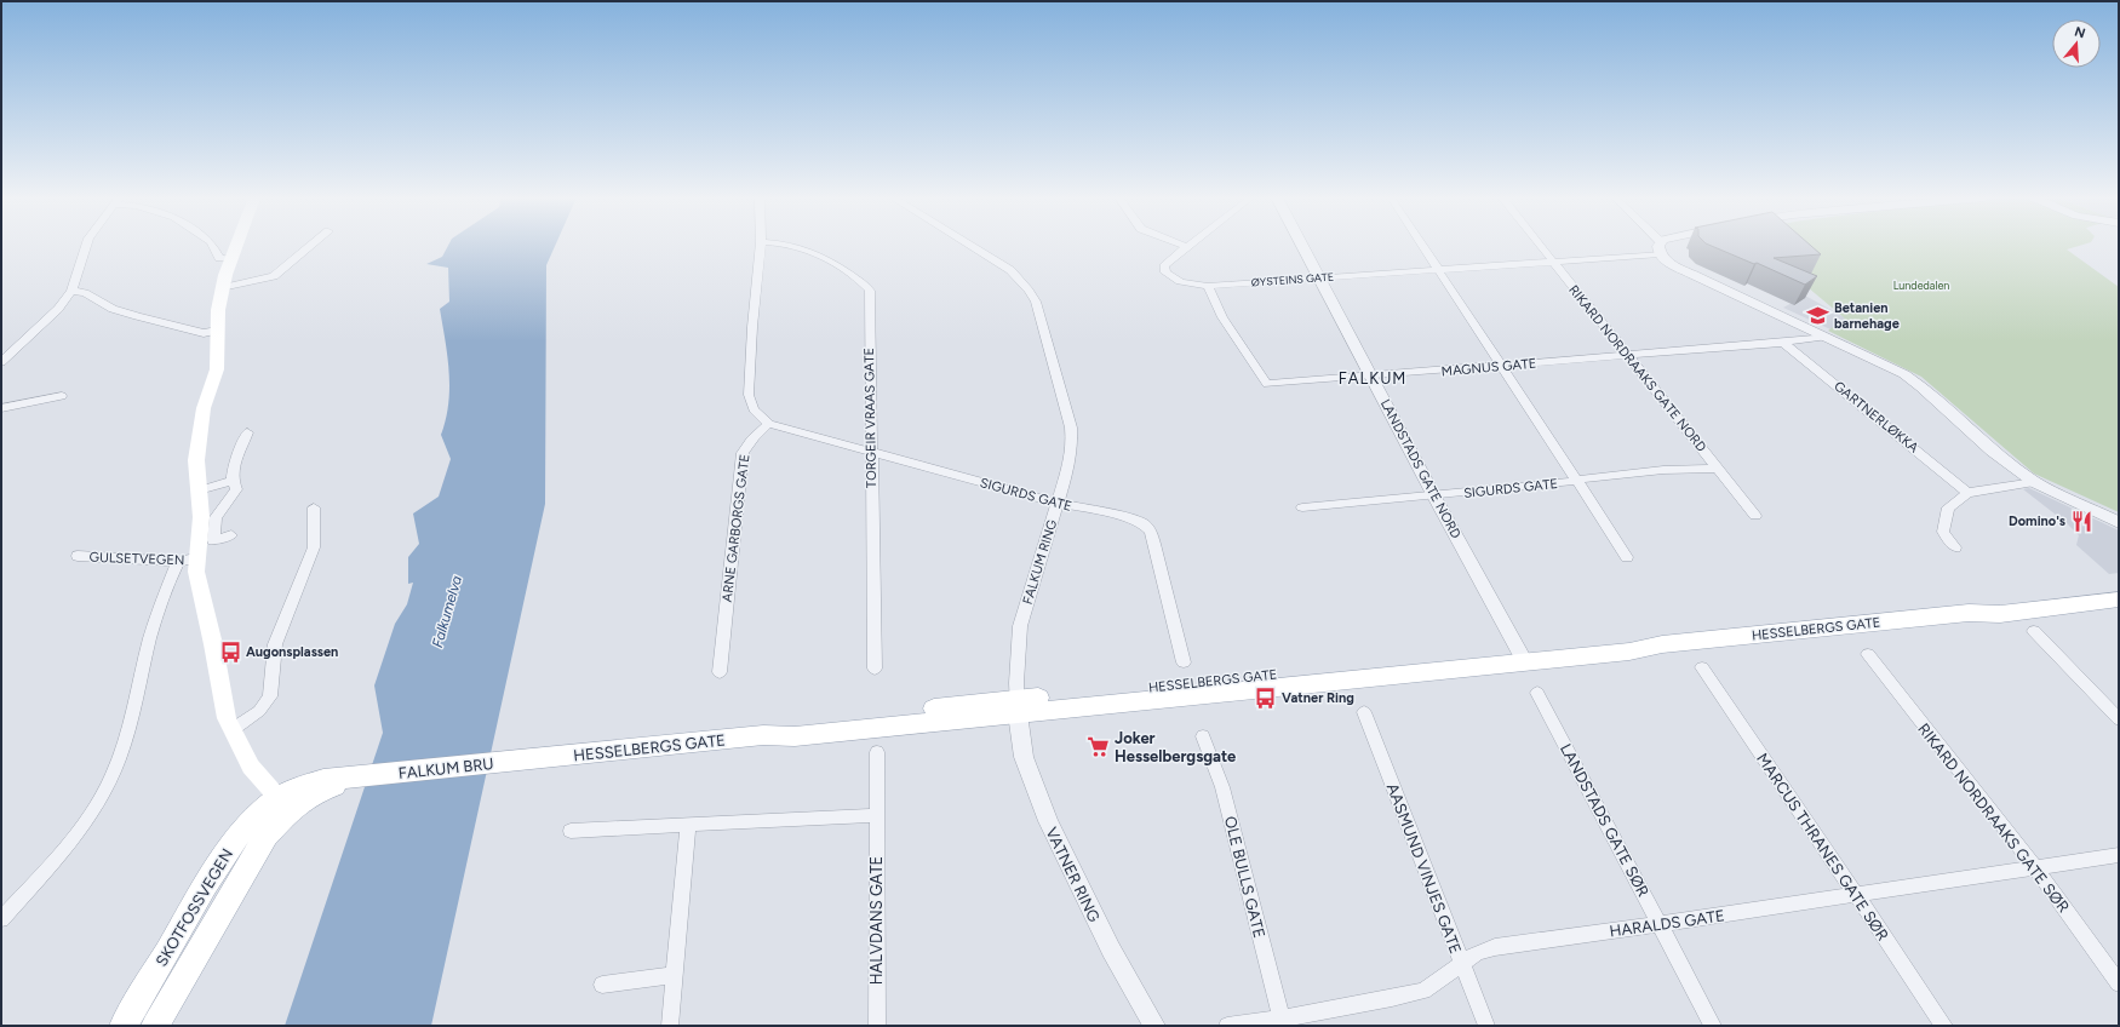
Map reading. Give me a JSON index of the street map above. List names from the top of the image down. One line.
{"streets":{"main road":["GULSETVEGEN","HESSELBERGS GATE","FALKUM BRU","SKOTFOSSVEGEN"],"street":["ØYSTEINS GATE","MAGNUS GATE","RIKARD NORDRAAKS GATE NORD","GARTNERLØKKA","TORGEIR VRAAS GATE","LANDSTADS GATE NORD","SIGURDS GATE","ARNE GARBORGS GATE","FALKUM RING","RIKARD NORDRAAKS GATE SØR","LANDSTADS GATE SØR","MARCUS THRANES GATE SØR","AASMUND VINJES GATE","VATNER RING","OLE BULLS GATE","HALVDANS GATE","HARALDS GATE"]},"crossings":[["ØYSTEINS GATE","MAGNUS GATE"],["ØYSTEINS GATE","RIKARD NORDRAAKS GATE NORD"],["ØYSTEINS GATE","LANDSTADS GATE NORD"],["MAGNUS GATE","RIKARD NORDRAAKS GATE NORD"],["MAGNUS GATE","GARTNERLØKKA"],["MAGNUS GATE","LANDSTADS GATE NORD"],["RIKARD NORDRAAKS GATE NORD","SIGURDS GATE"],["TORGEIR VRAAS GATE","SIGURDS GATE"],["LANDSTADS GATE NORD","SIGURDS GATE"],["LANDSTADS GATE NORD","HESSELBERGS GATE"],["SIGURDS GATE","ARNE GARBORGS GATE"],["SIGURDS GATE","FALKUM RING"],["GULSETVEGEN","FALKUM BRU"],["GULSETVEGEN","SKOTFOSSVEGEN"],["FALKUM RING","HESSELBERGS GATE"],["FALKUM RING","VATNER RING"],["HESSELBERGS GATE","FALKUM BRU"],["HESSELBERGS GATE","VATNER RING"],["FALKUM BRU","SKOTFOSSVEGEN"],["RIKARD NORDRAAKS GATE SØR","HARALDS GATE"],["LANDSTADS GATE SØR","HARALDS GATE"],["MARCUS THRANES GATE SØR","HARALDS GATE"],["AASMUND VINJES GATE","HARALDS GATE"],["OLE BULLS GATE","HARALDS GATE"]],"districts":["FALKUM"],"water":["Falkumelva"],"parks":["Lundedalen"],"places":{"school or university":["Betanien barnehage"],"restaurant":["Domino's"],"bus stop":["Augonsplassen","Vatner Ring"],"supermarket":["Joker Hesselbergsgate"]},"north":"top"}
